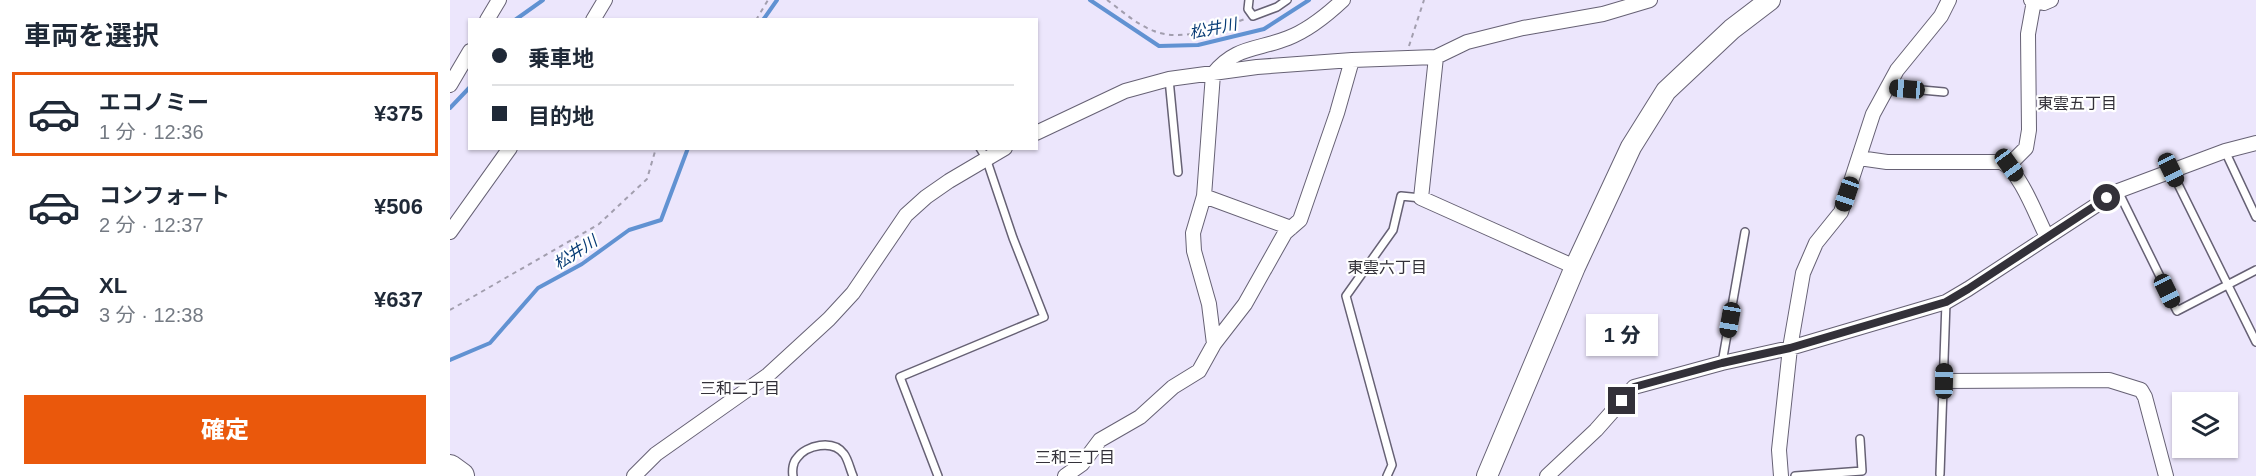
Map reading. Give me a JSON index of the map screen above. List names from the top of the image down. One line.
{"districts":["東雲五丁目","東雲六丁目","三和二丁目","三和三丁目"],"water":["松井川"],"page":{"heading":"車両を選択","banner":["乗車地","目的地"],"list":[{"name":"エコノミー","note":"1 分 · 12:36","value":"¥375"},{"name":"コンフォート","note":"2 分 · 12:37","value":"¥506"},{"name":"XL","note":"3 分 · 12:38","value":"¥637"}],"bubble":"1 分","buttons":"確定"}}
